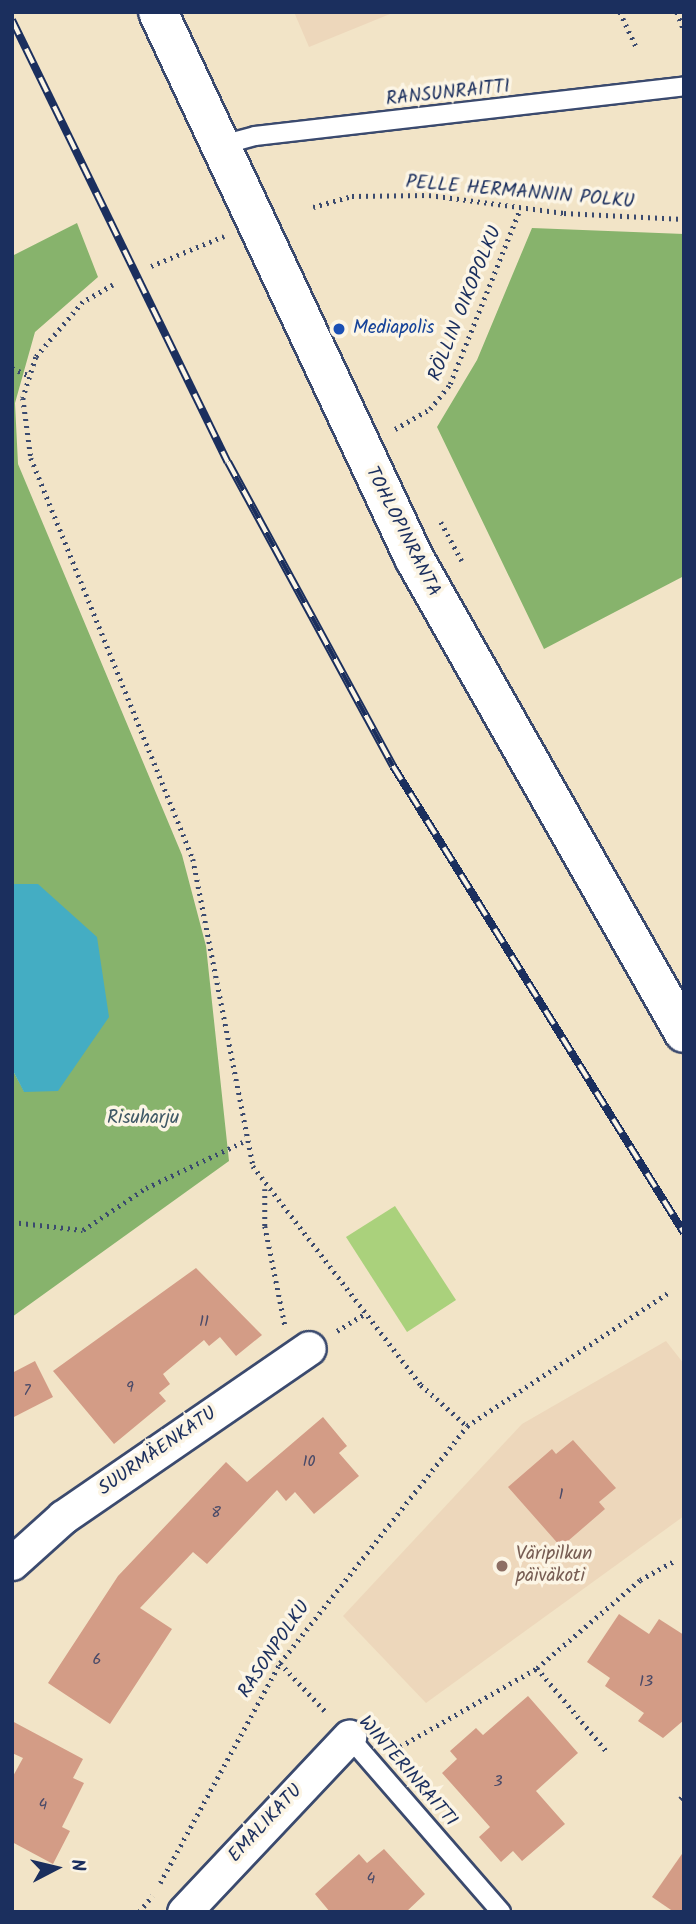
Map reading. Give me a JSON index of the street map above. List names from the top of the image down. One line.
{"streets":{"street":["TOHLOPINRANTA","SUURMÄENKATU","EMALIKATU"],"lane":["RANSUNRAITTI","WINTERINRAITTI"],"path":["PELLE HERMANNIN POLKU","RÖLLIN OIKOPOLKU","RASONPOLKU"]},"crossings":[["RANSUNRAITTI","TOHLOPINRANTA"],["PELLE HERMANNIN POLKU","RÖLLIN OIKOPOLKU"],["RÖLLIN OIKOPOLKU","TOHLOPINRANTA"],["RASONPOLKU","WINTERINRAITTI"],["WINTERINRAITTI","EMALIKATU"]],"parks":["Risuharju"],"places":["Mediapolis","Väripilkun päiväkoti"],"house_numbers":["11","9","7","10","1","8","6","13","3","4","4"],"north":"right"}
